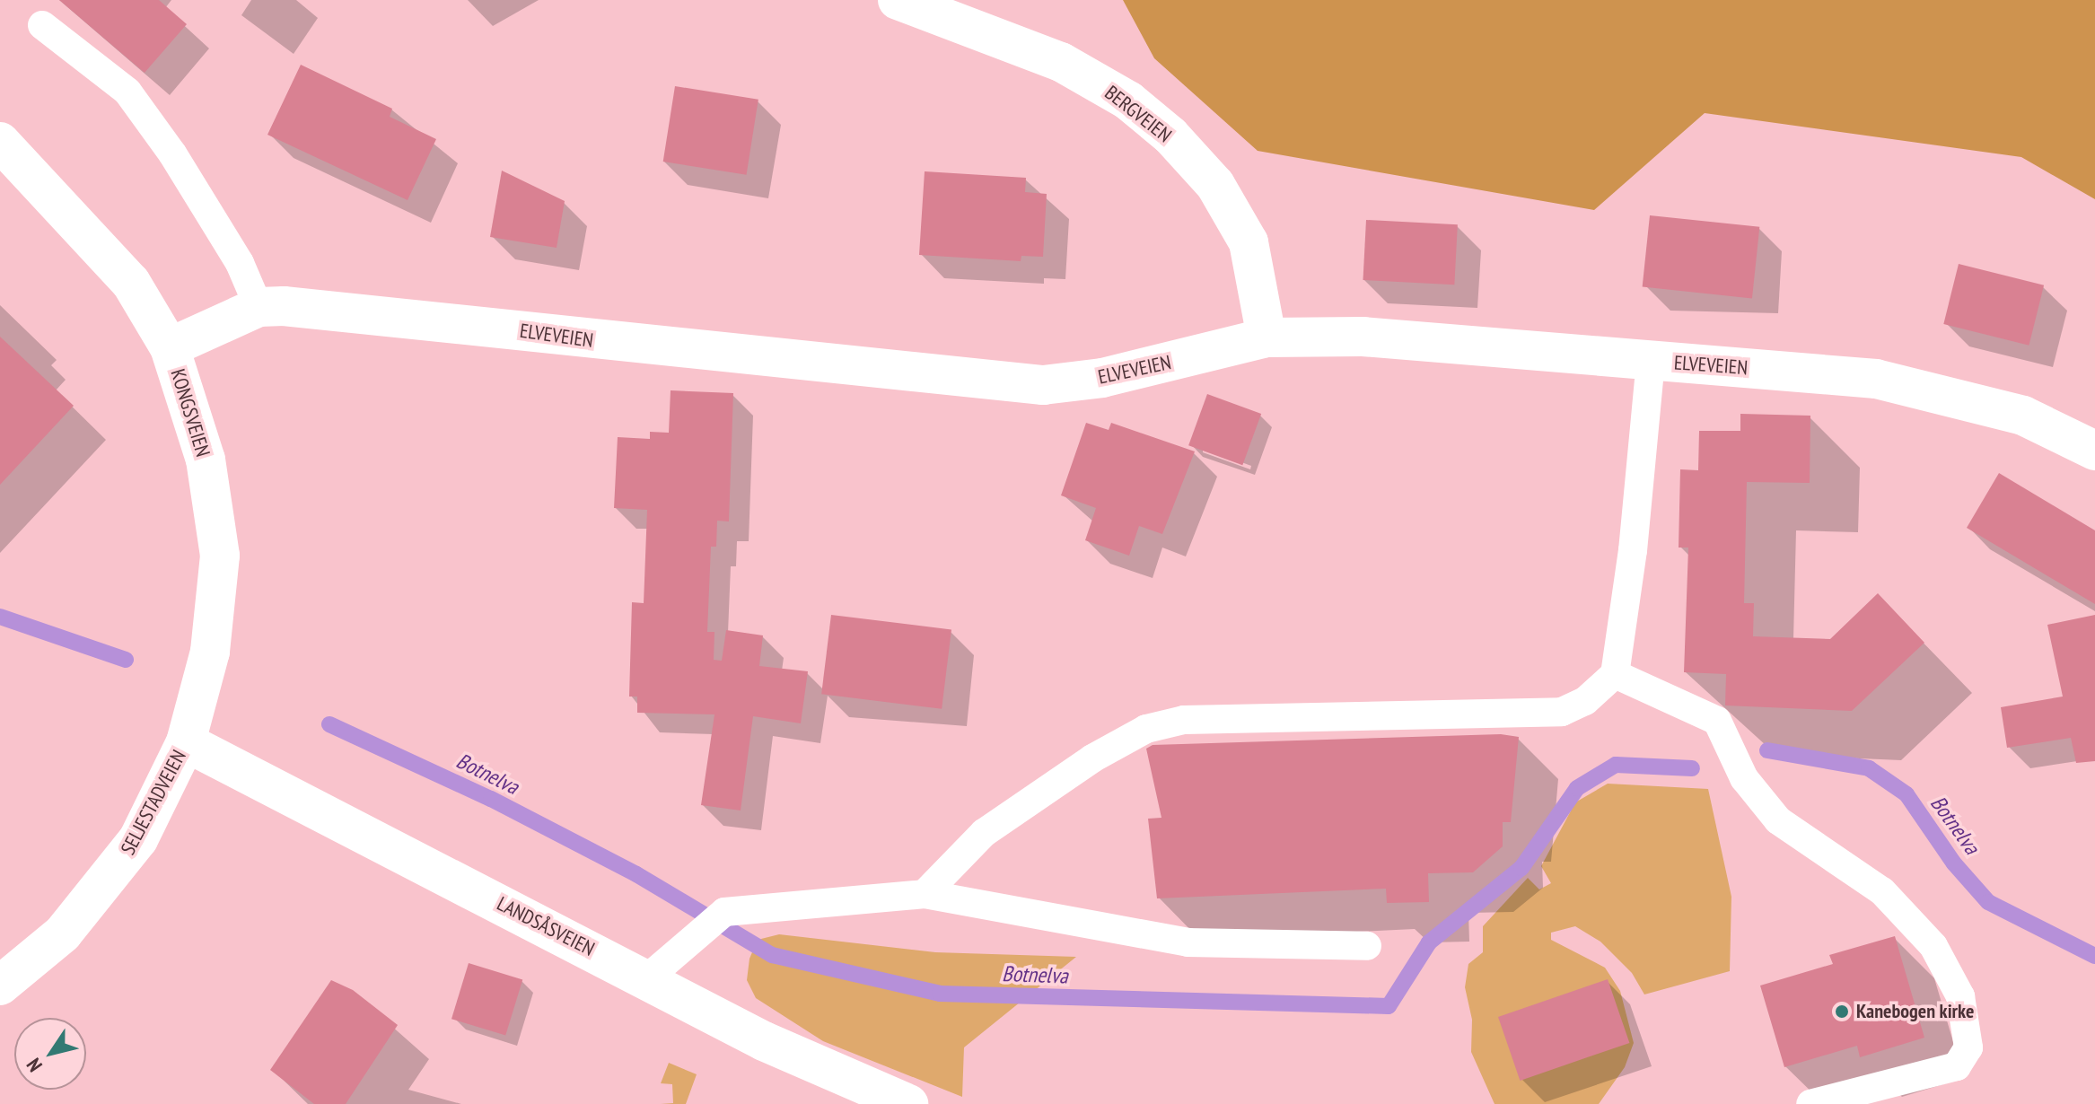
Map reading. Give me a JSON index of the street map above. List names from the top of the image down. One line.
{"streets":{"street":["BERGVEIEN","ELVEVEIEN","KONGSVEIEN","SELJESTADVEIEN","LANDSÅSVEIEN"]},"crossings":[["BERGVEIEN","ELVEVEIEN"],["KONGSVEIEN","SELJESTADVEIEN"],["KONGSVEIEN","LANDSÅSVEIEN"],["SELJESTADVEIEN","LANDSÅSVEIEN"]],"water":["Botnelva"],"places":["Kanebogen kirke"],"north":"bottom left"}
